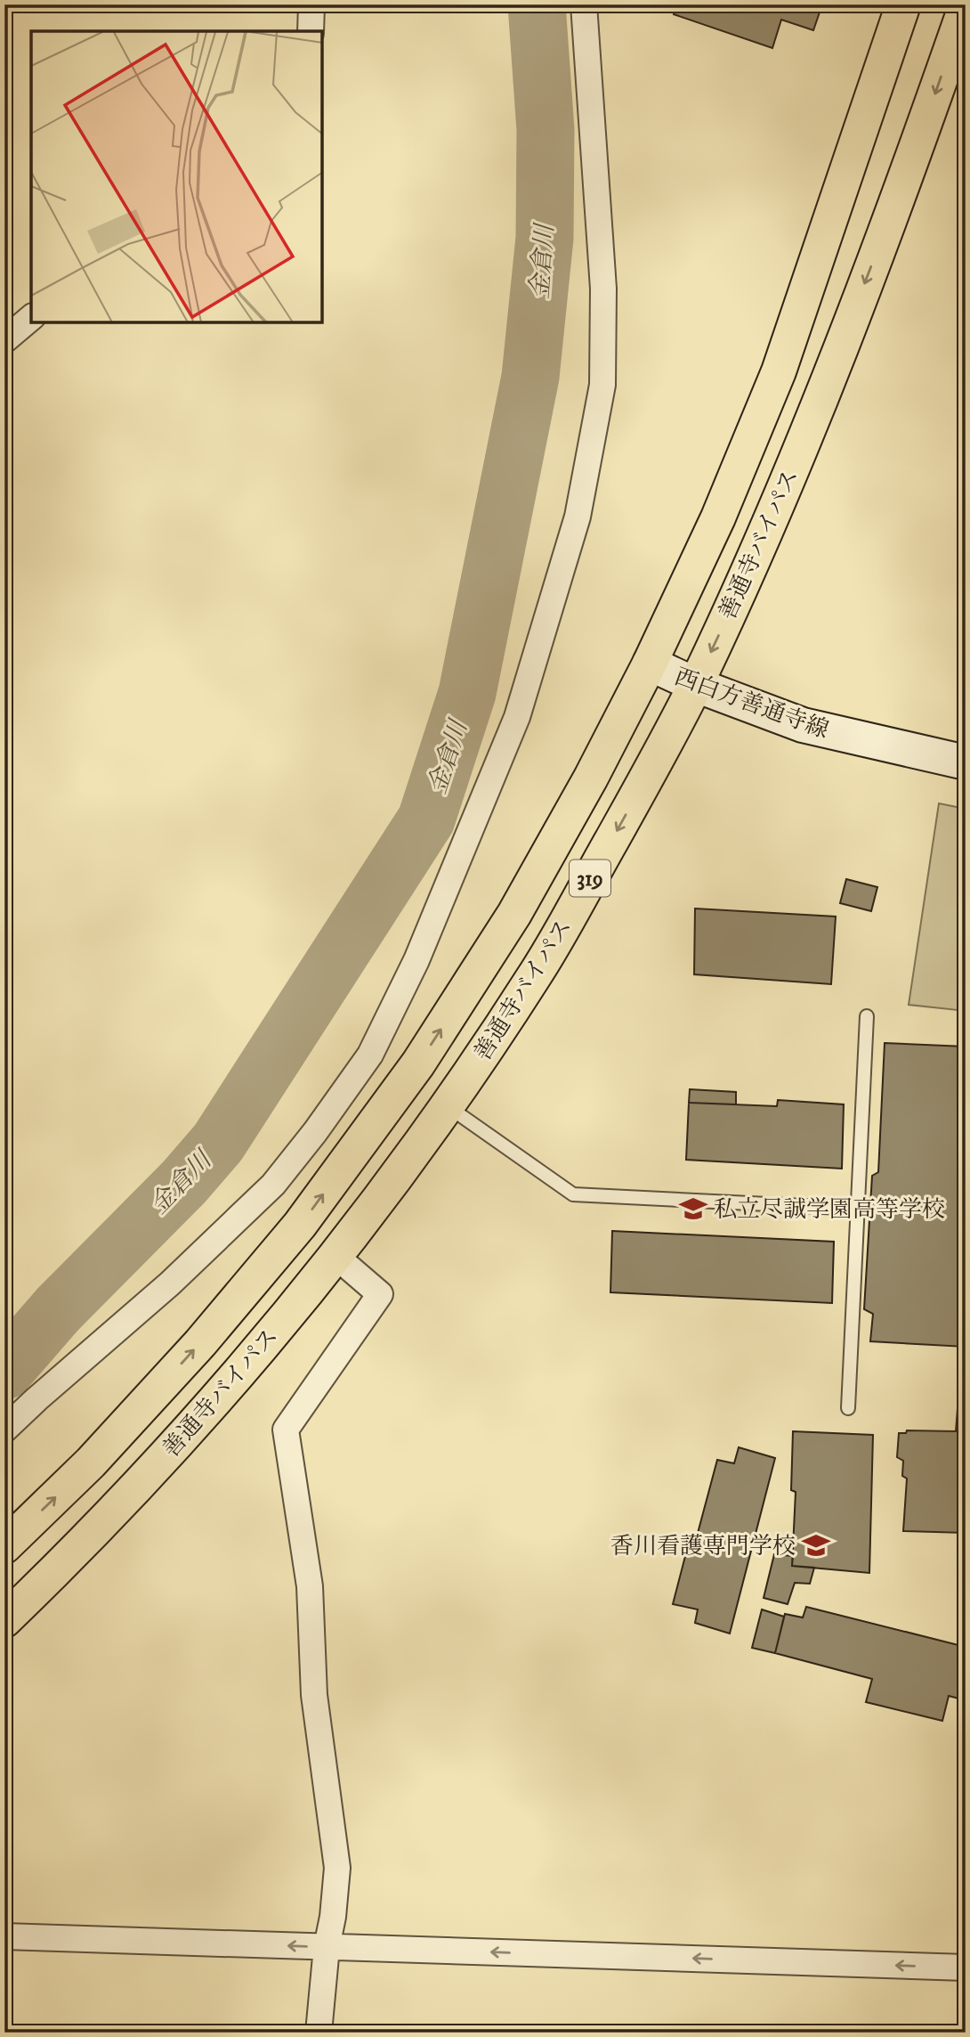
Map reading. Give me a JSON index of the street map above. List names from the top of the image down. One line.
{"streets":{"highway":["善通寺バイパス","319"],"main road":["西白方善通寺線"]},"crossings":[["善通寺バイパス","西白方善通寺線"]],"water":["金倉川"],"places":{"school or university":["私立尽誠学園高等学校","香川看護専門学校"]}}
